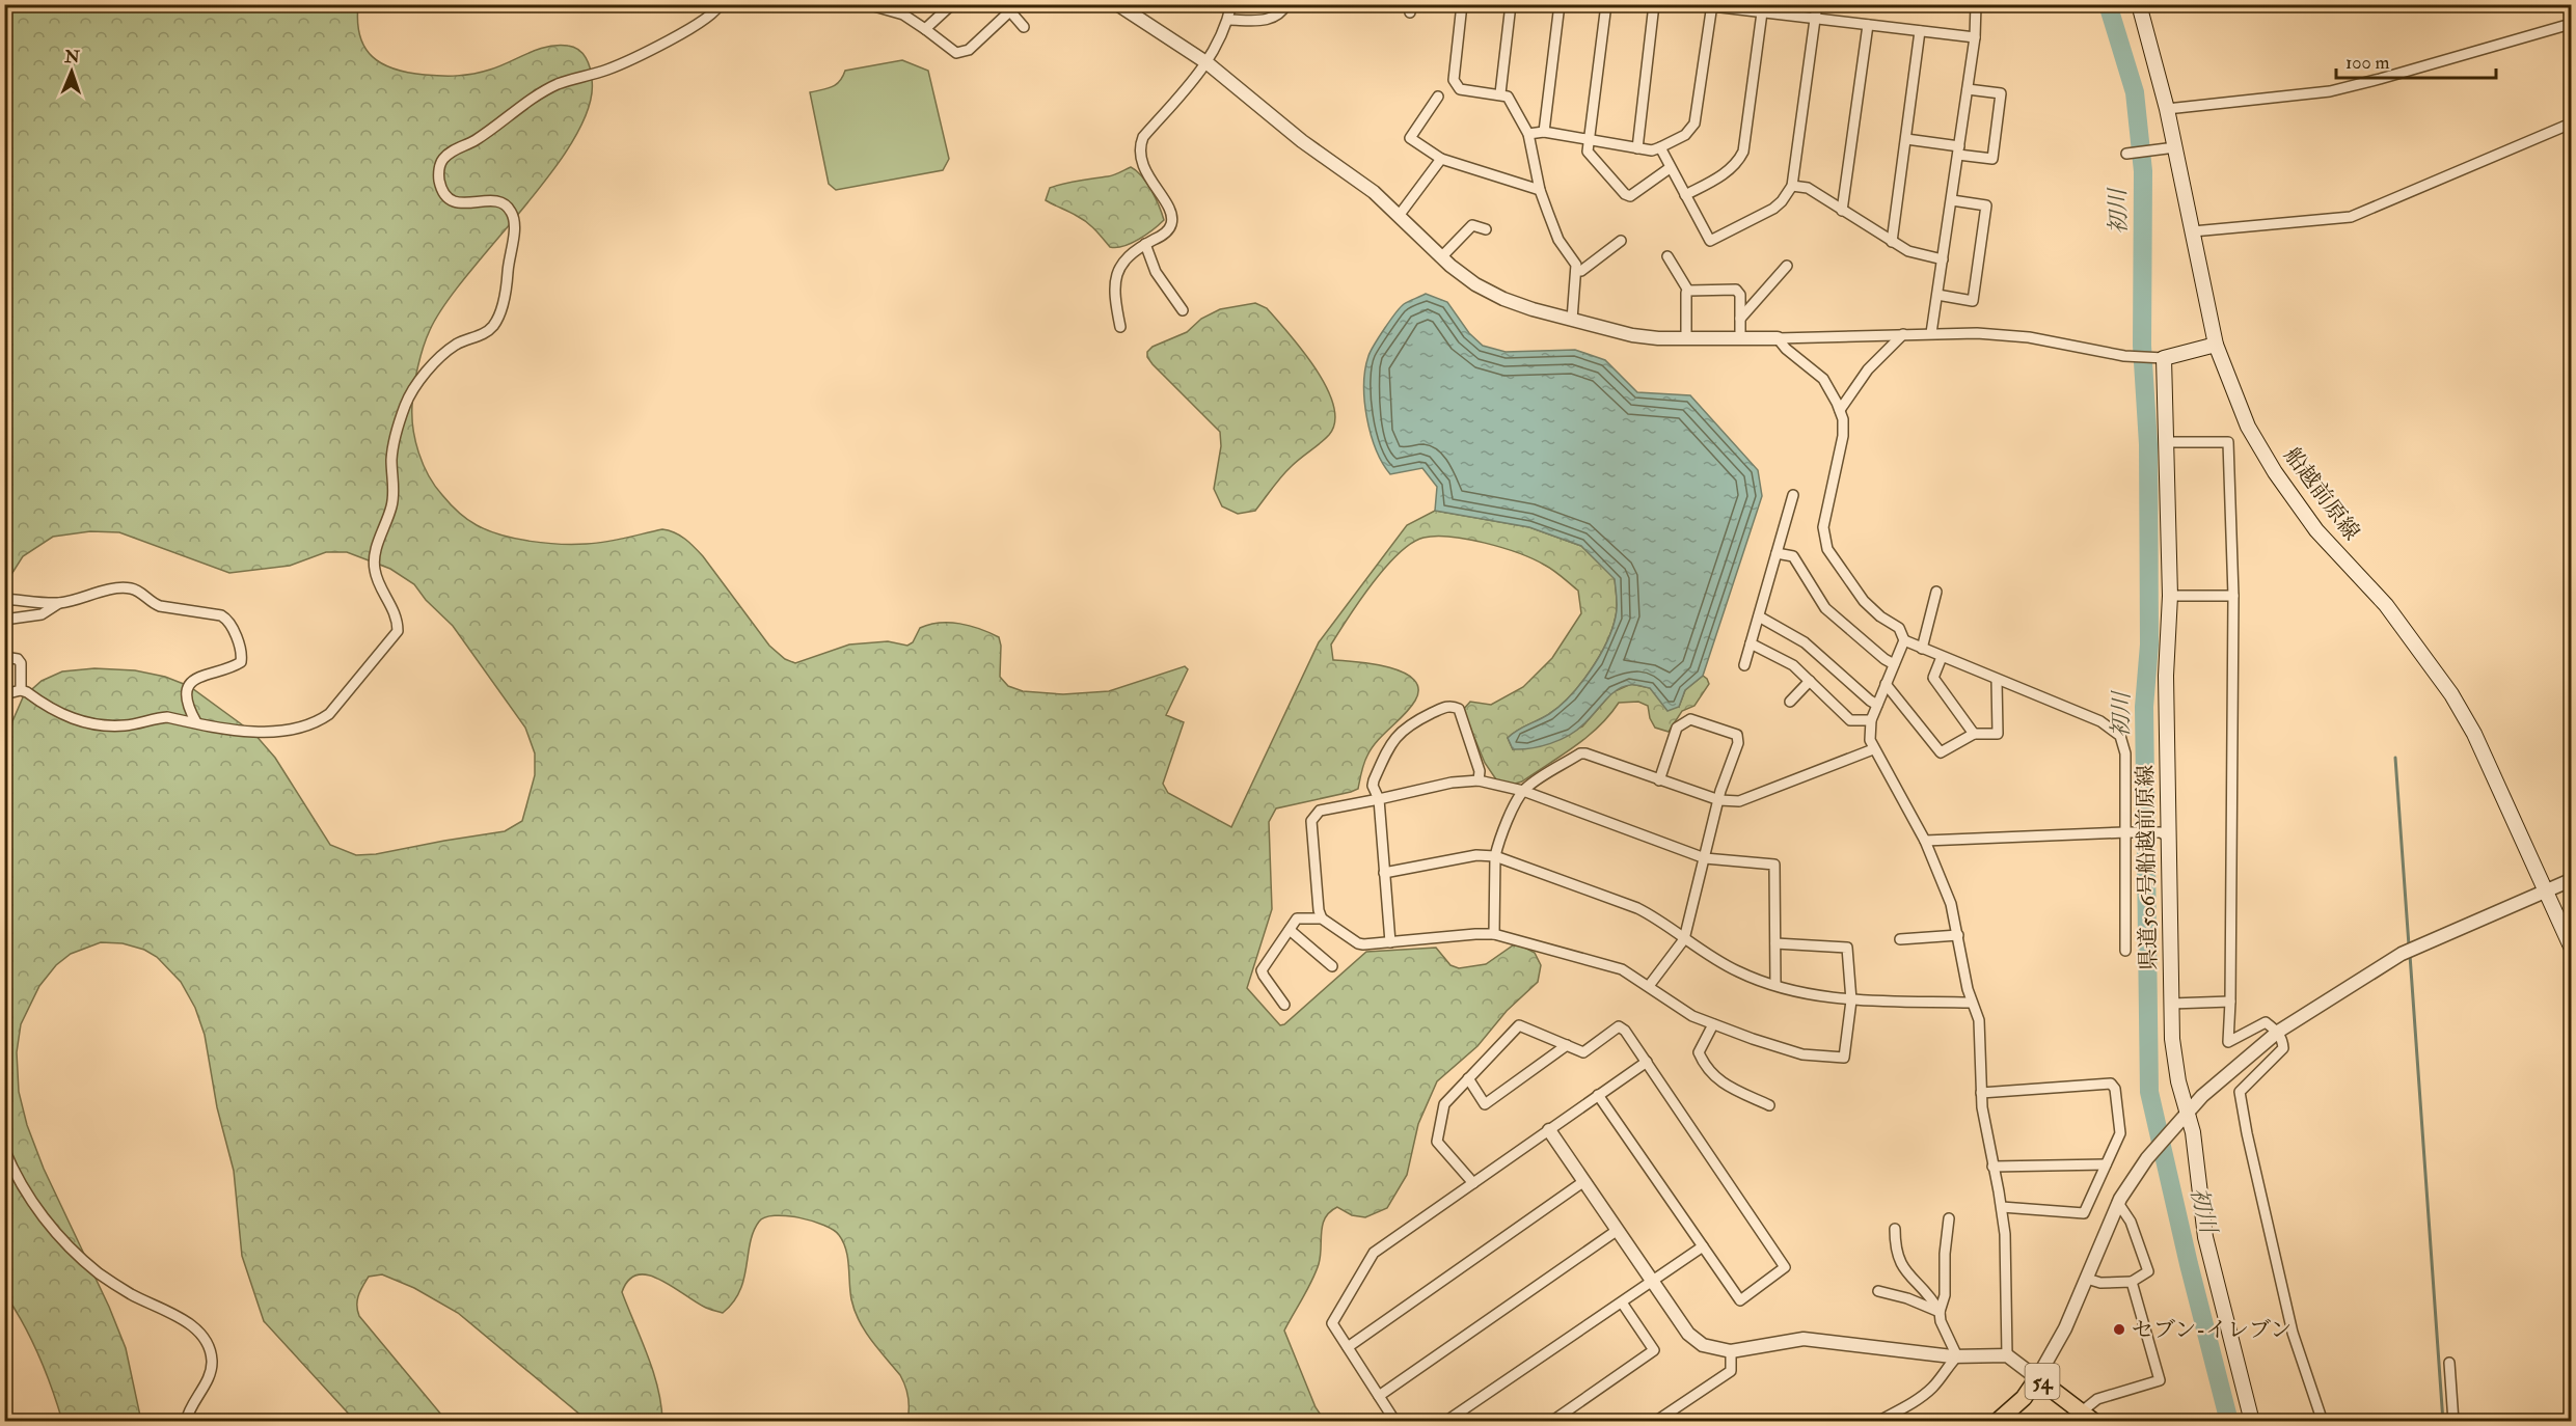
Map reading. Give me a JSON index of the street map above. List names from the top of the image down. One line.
{"streets":{"main road":["船越前原線","県道506号船越前原線","54"]},"water":["初川"],"places":["セブン-イレブン"],"scale_bar":"100 m","north":"top"}
